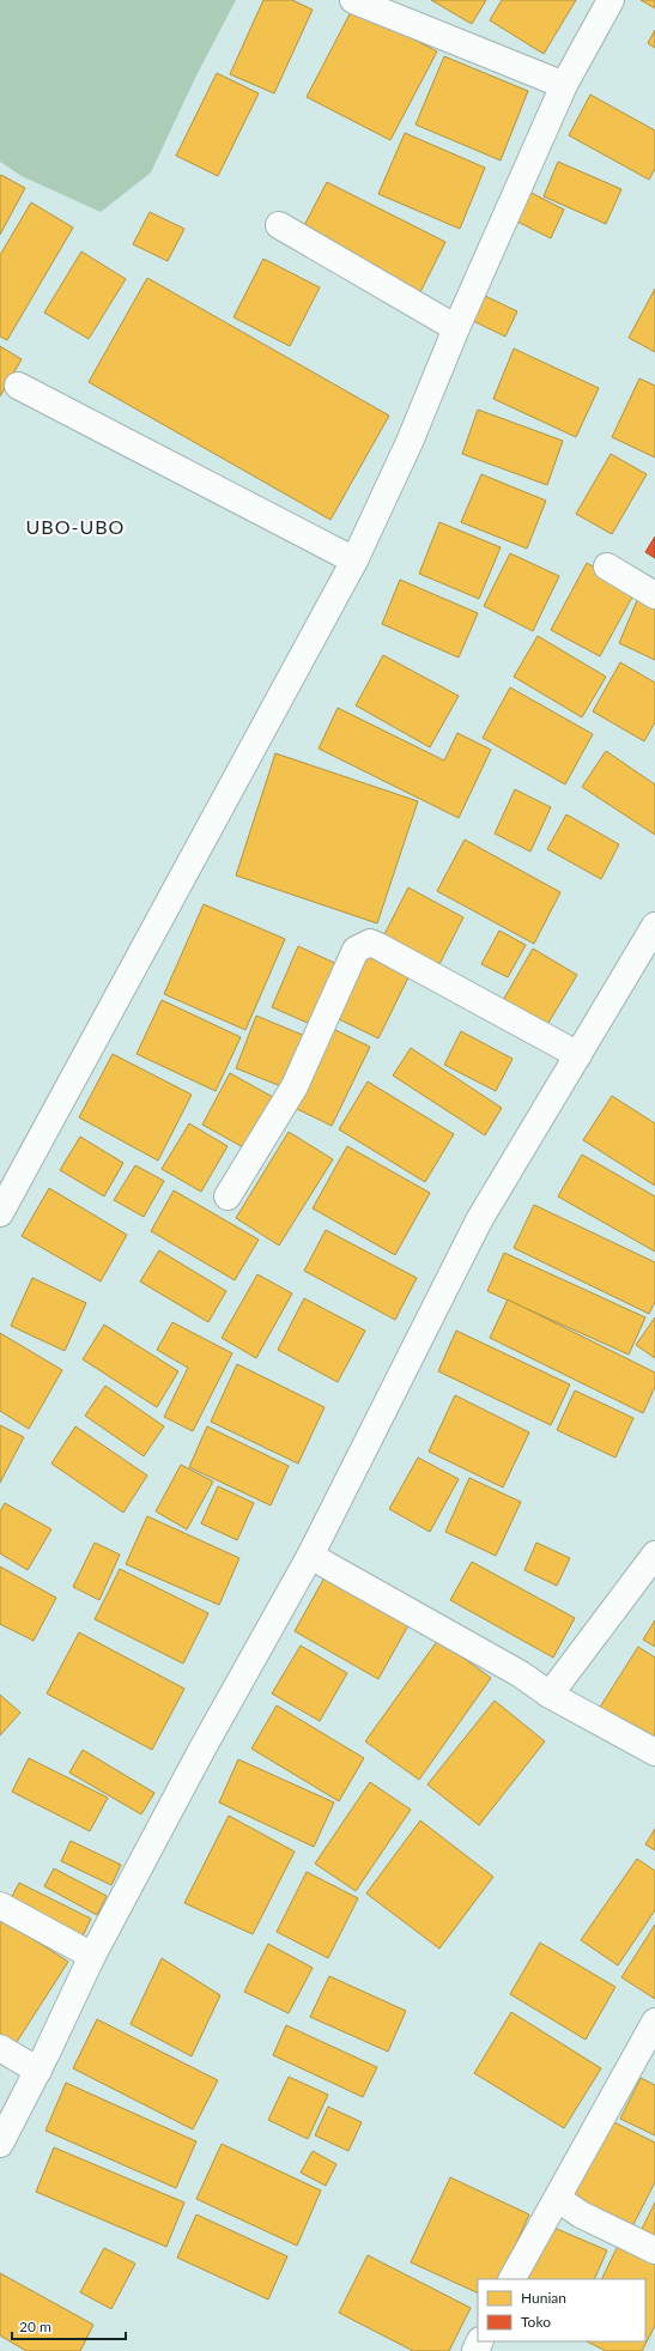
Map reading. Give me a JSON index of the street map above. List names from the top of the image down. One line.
{"districts":["UBO-UBO"],"legend":["Hunian","Toko"],"scale_bar":"20 m"}
